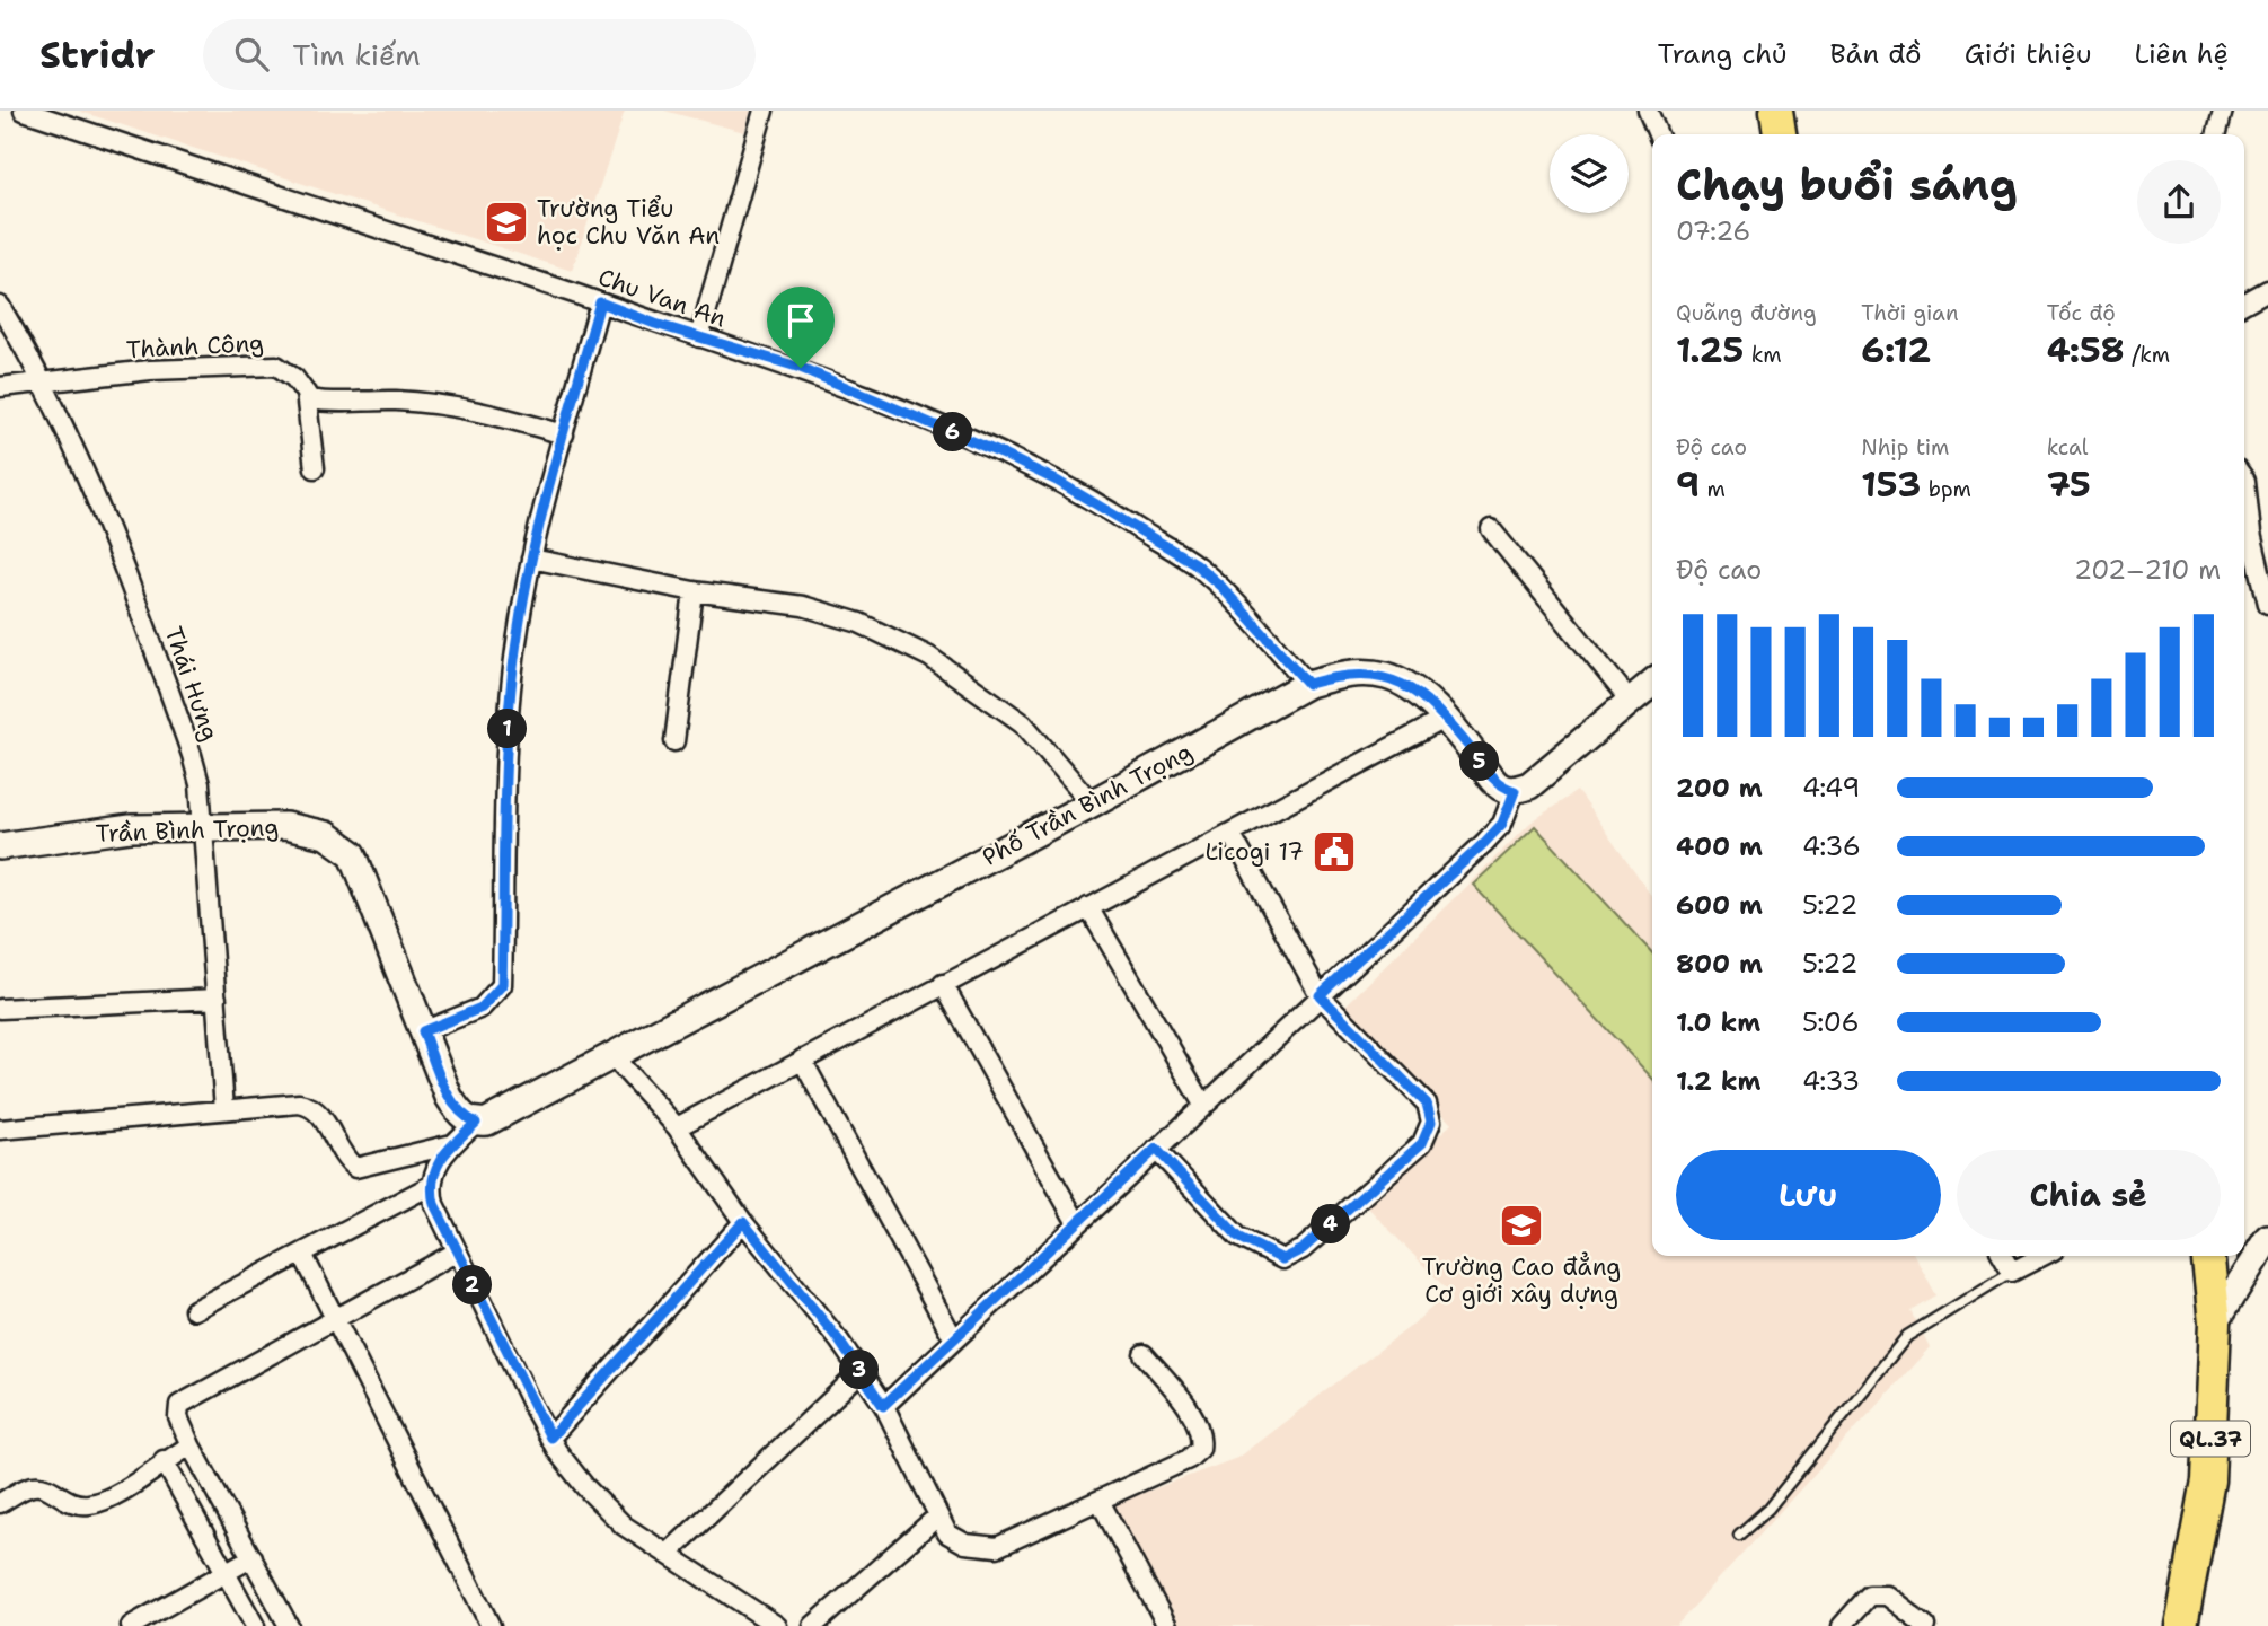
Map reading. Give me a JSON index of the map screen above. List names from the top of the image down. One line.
{"streets":{"highway":["QL.37"],"street":["Chu Van An","Thành Công","Thái Hưng","Phố Trần Bình Trọng","Trần Bình Trọng"]},"crossings":[["Chu Van An","Phố Trần Bình Trọng"],["Thành Công","Thái Hưng"],["Thái Hưng","Trần Bình Trọng"],["Phố Trần Bình Trọng","Trần Bình Trọng"]],"places":{"school or university":["Trường Tiểu học Chu Văn An","Trường Cao đẳng Cơ giới xây dựng"],"public building":["Licogi 17"]},"page":{"header":"Stridr","search":"Tìm kiếm","nav":["Trang chủ","Bản đồ","Giới thiệu","Liên hệ"],"heading":["Chạy buổi sáng","07:26"],"stats":[["Quãng đường","1.25 km"],["Thời gian","6:12"],["Tốc độ","4:58 /km"],["Độ cao","9 m"],["Nhịp tim","153 bpm"],["kcal","75"]],"pins":["6","1","5","4","2","3"],"chart":["Độ cao","202–210 m"],"list":[{"name":"200 m","note":"4:49"},{"name":"400 m","note":"4:36"},{"name":"600 m","note":"5:22"},{"name":"800 m","note":"5:22"},{"name":"1.0 km","note":"5:06"},{"name":"1.2 km","note":"4:33"}],"buttons":["Lưu","Chia sẻ"]}}
